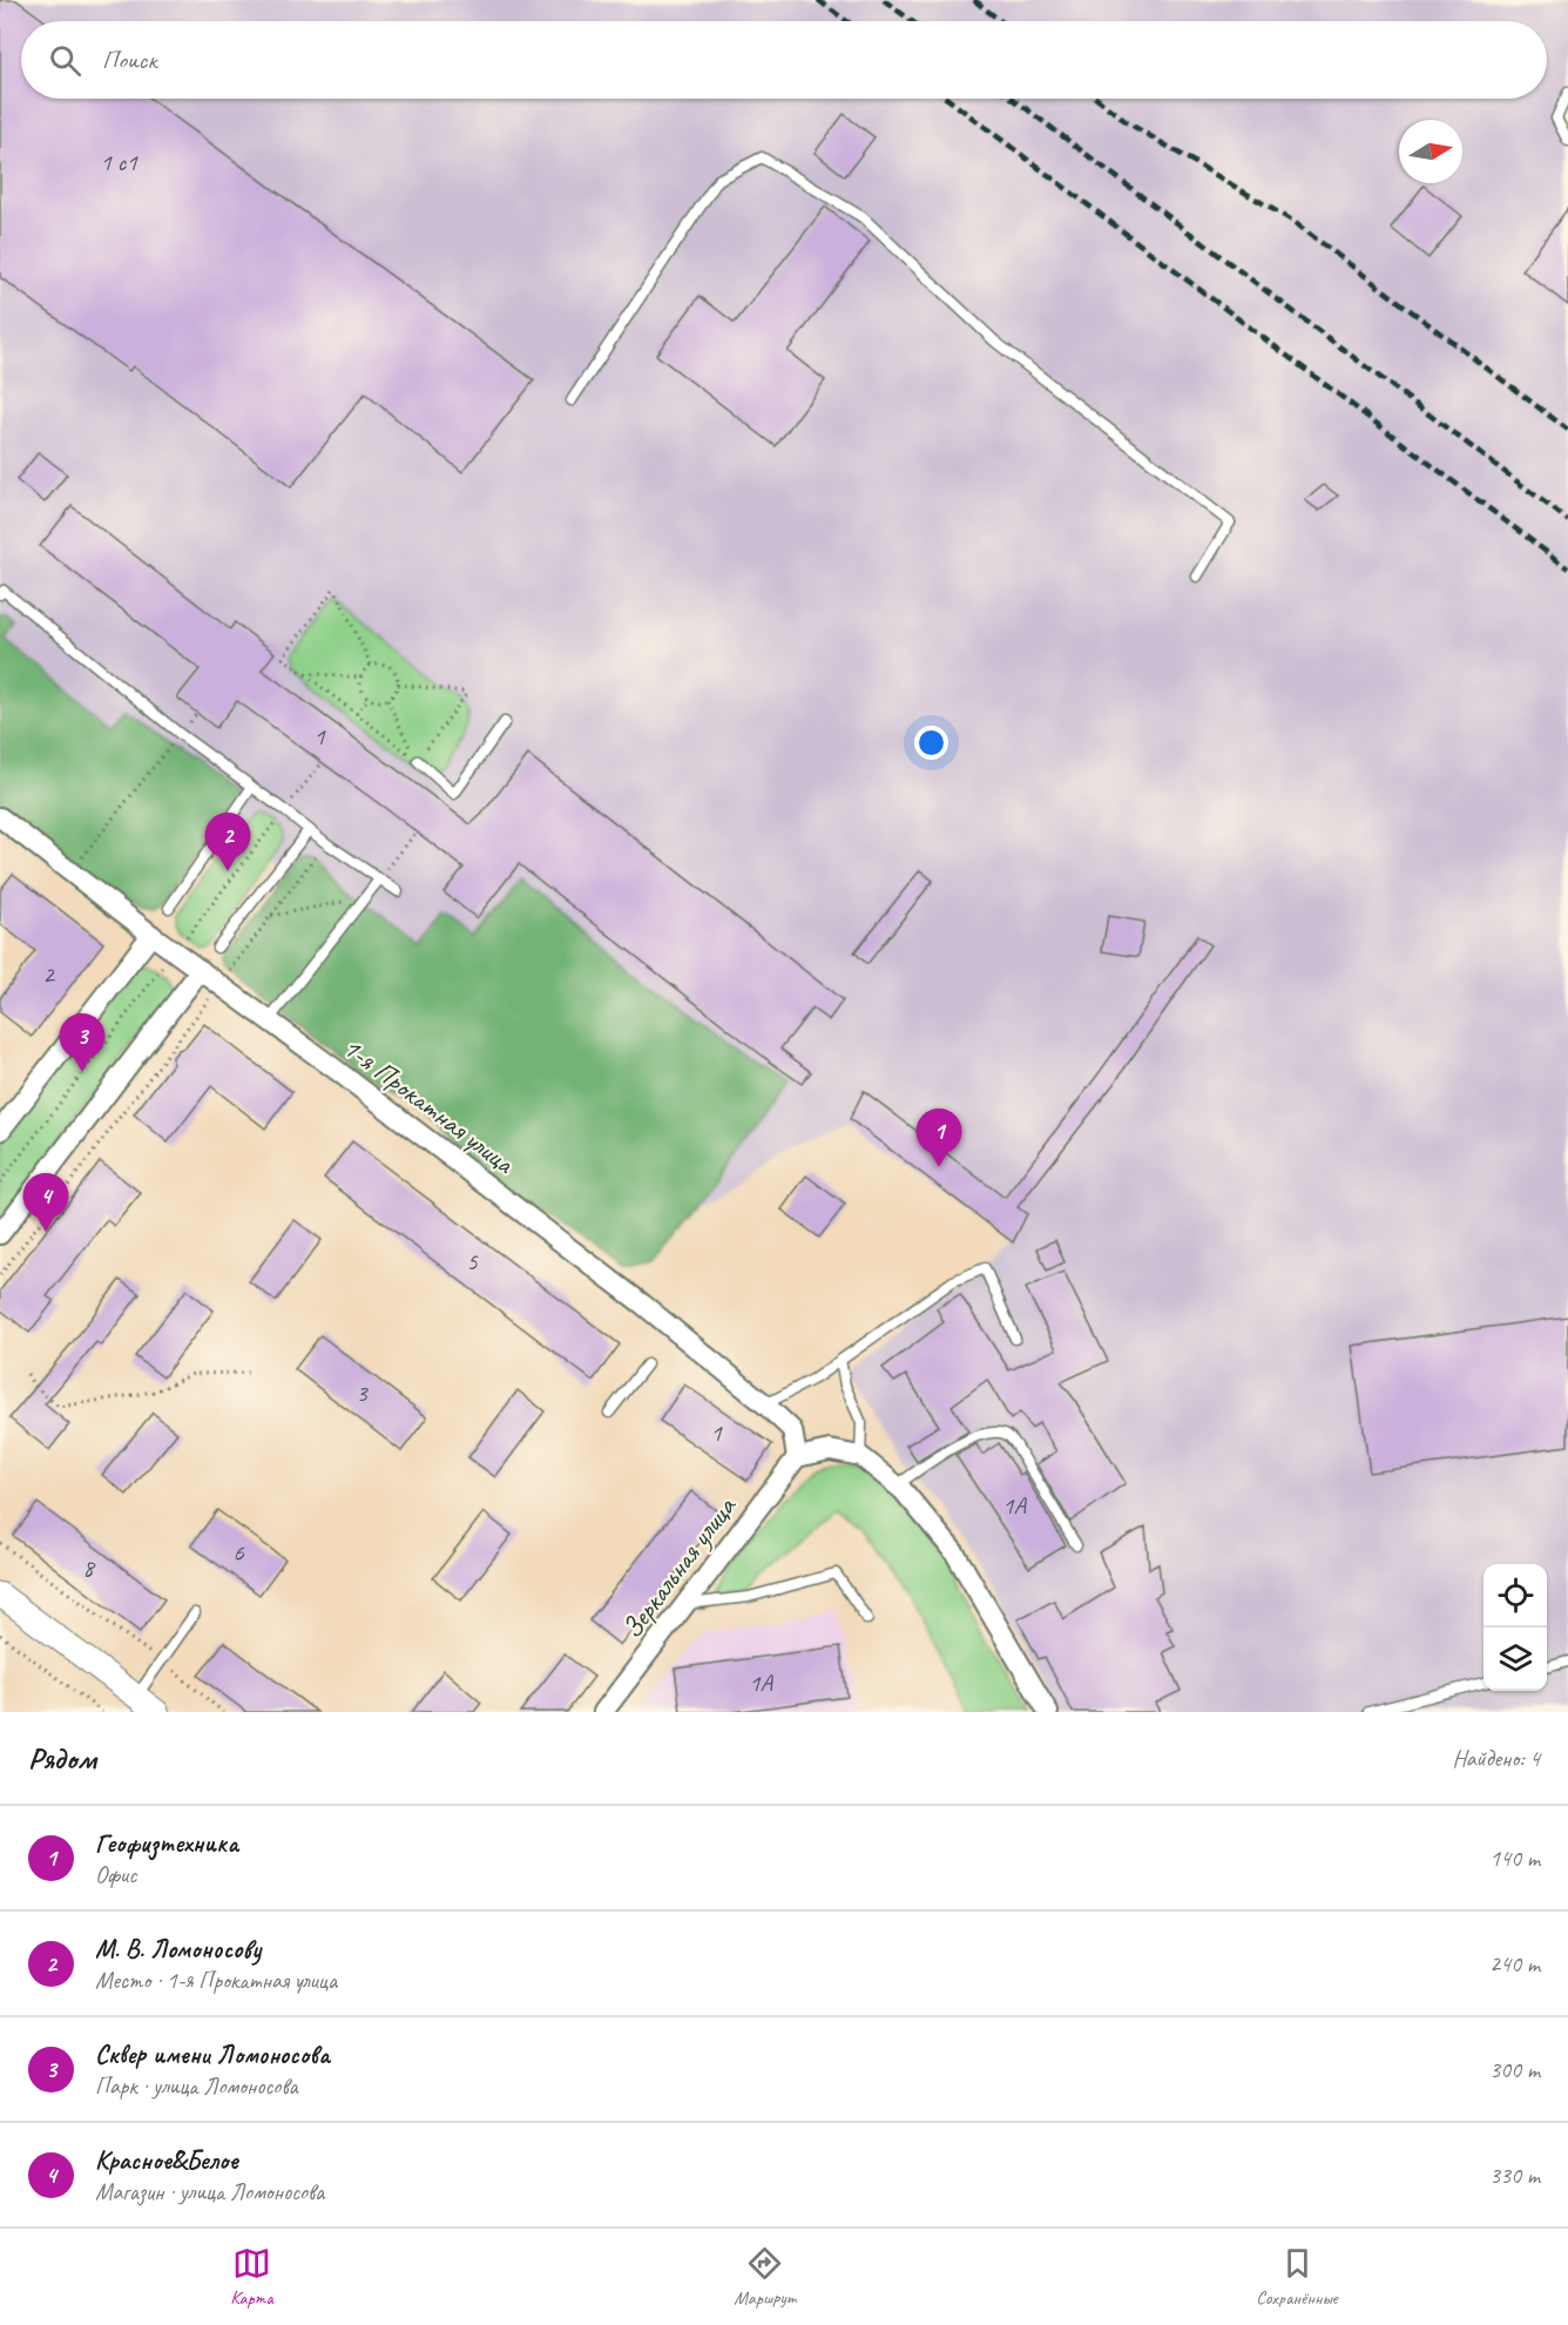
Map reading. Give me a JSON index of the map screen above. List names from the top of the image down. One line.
{"streets":{"street":["1-я Прокатная улица","Зеркальная улица"]},"crossings":[["1-я Прокатная улица","Зеркальная улица"]],"house_numbers":["1 c1","1","2","5","3","1","1А","6","8","1А"],"north":"right","page":{"search":"Поиск","pins":["2","3","1","4"],"heading":["Рядом","Найдено: 4"],"list":[{"mark":"1","name":"Геофизтехника","note":"Офис","value":"140 m"},{"mark":"2","name":"М. В. Ломоносову","note":"Место · 1-я Прокатная улица","value":"240 m"},{"mark":"3","name":"Сквер имени Ломоносова","note":"Парк · улица Ломоносова","value":"300 m"},{"mark":"4","name":"Красное&Белое","note":"Магазин · улица Ломоносова","value":"330 m"}],"nav":["Карта","Маршрут","Сохранённые"]}}
